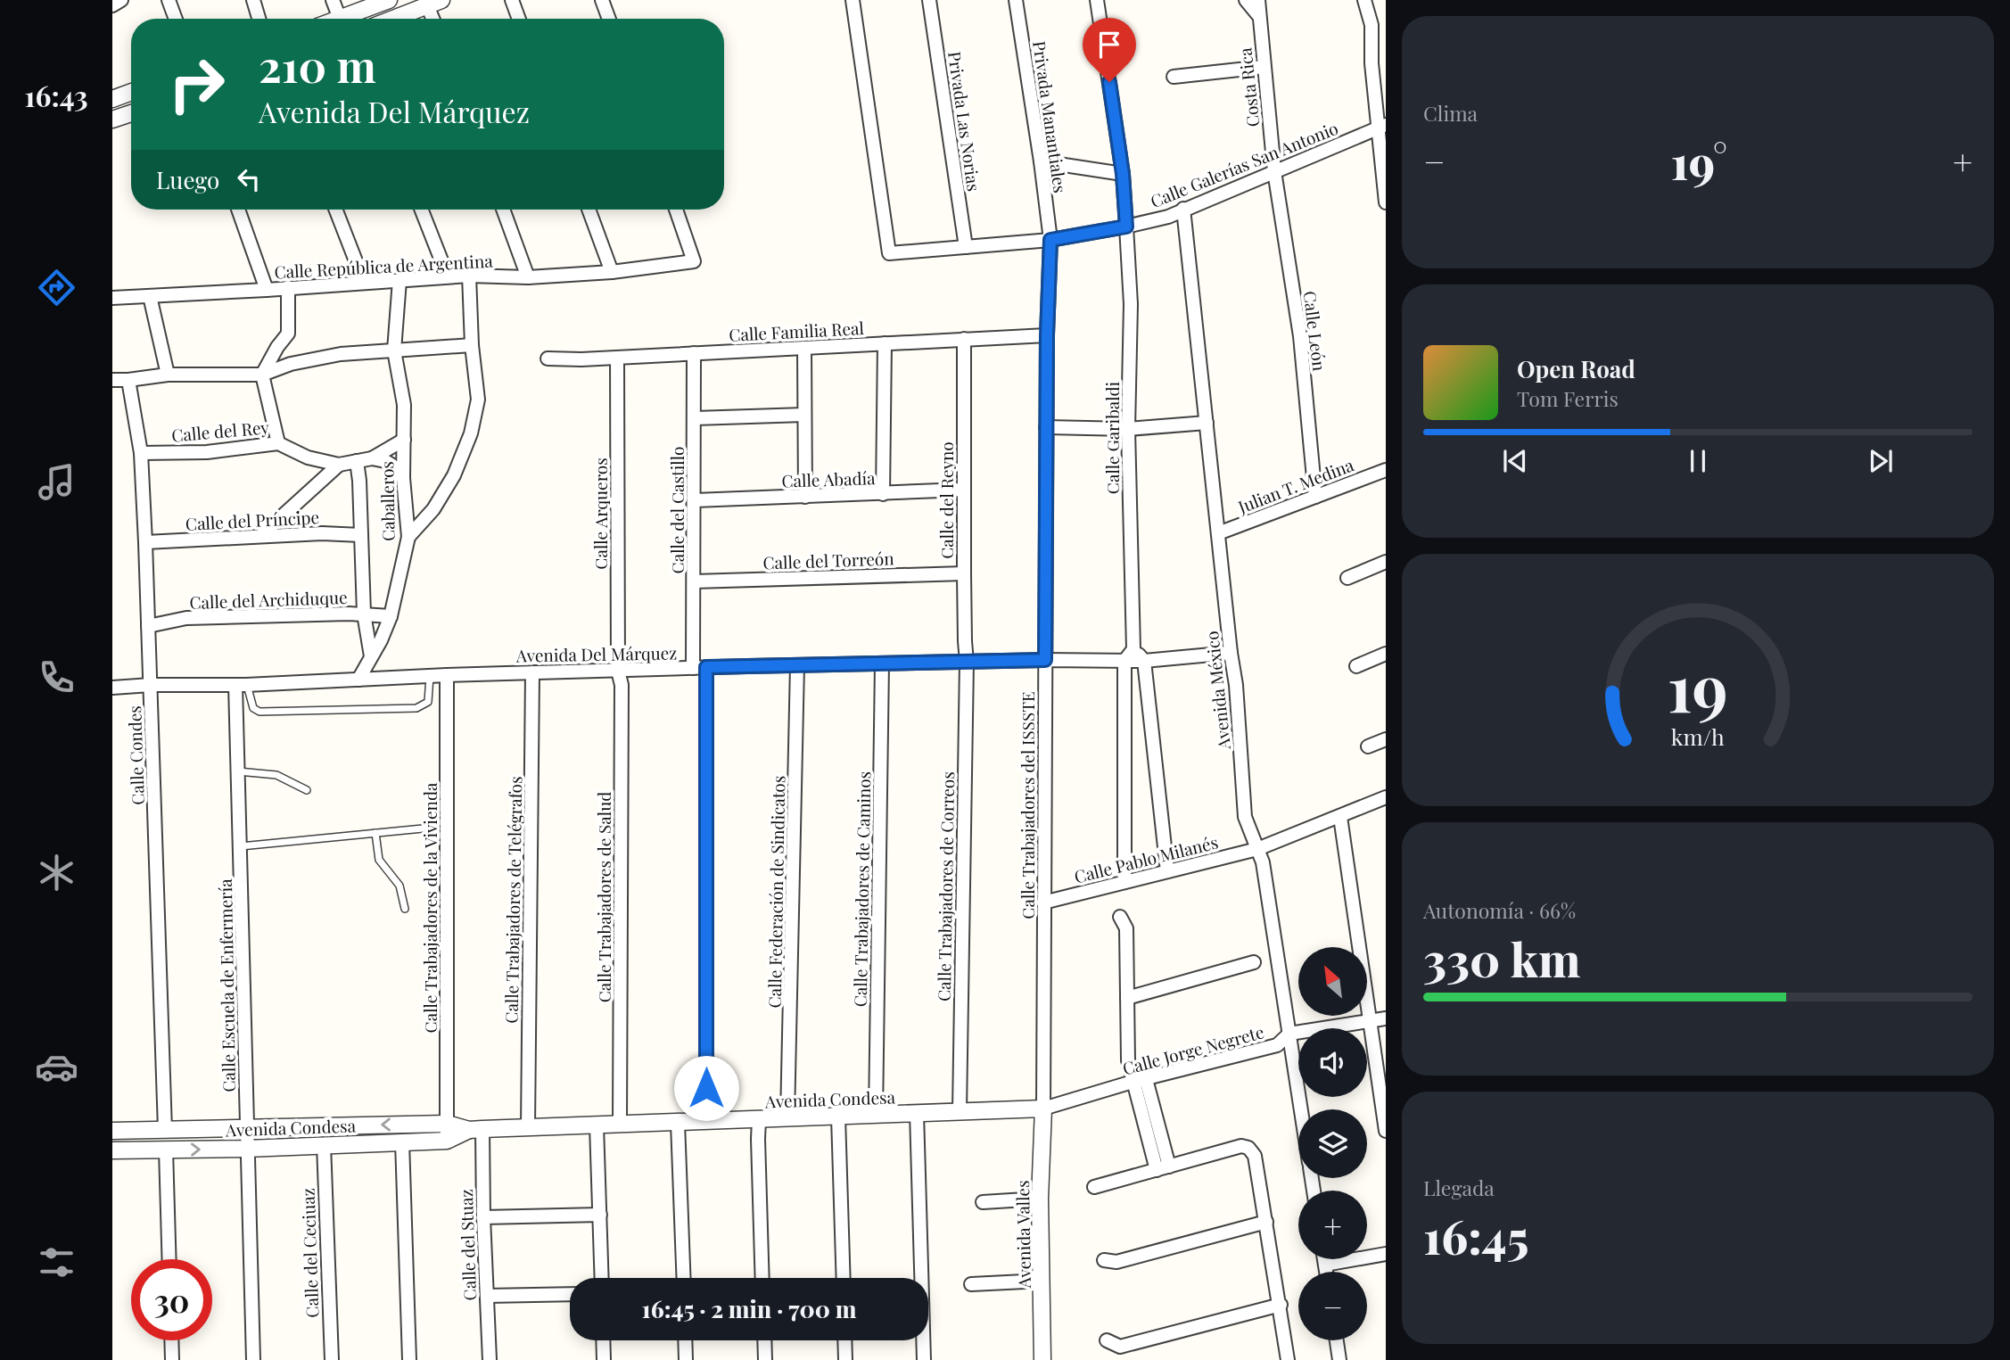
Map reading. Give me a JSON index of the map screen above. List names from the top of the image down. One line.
{"streets":{"street":["Costa Rica","Privada Manantiales","Privada Las Norias","Calle Galerías San Antonio","Calle República de Argentina","Calle Familia Real","Calle León","Calle del Rey","Calle Garibaldi","Calle Abadía","Julian T. Medina","Calle del Reyno","Caballeros","Calle del Castillo","Calle Arqueros","Calle del Príncipe","Calle del Torreón","Calle del Archiduque","Avenida Del Márquez","Avenida México","Calle Condes","Calle Trabajadores del ISSSTE","Calle Pablo Milanés","Calle Trabajadores de Correos","Calle Trabajadores de Caminos","Calle Federación de Sindicatos","Calle Trabajadores de Salud","Calle Trabajadores de Telégrafos","Calle Trabajadores de la Vivienda","Calle Escuela de Enfermería","Calle Jorge Negrete","Avenida Condesa","Avenida Valles","Calle del Stuaz","Calle del Ceciuaz"]},"crossings":[["Costa Rica","Calle Galerías San Antonio"],["Costa Rica","Calle León"],["Privada Manantiales","Calle Galerías San Antonio"],["Privada Manantiales","Calle Trabajadores del ISSSTE"],["Privada Las Norias","Calle Galerías San Antonio"],["Calle Galerías San Antonio","Calle León"],["Calle Galerías San Antonio","Calle Garibaldi"],["Calle Galerías San Antonio","Avenida México"],["Calle Galerías San Antonio","Calle Trabajadores del ISSSTE"],["Calle República de Argentina","Caballeros"],["Calle Familia Real","Calle del Reyno"],["Calle Familia Real","Calle del Castillo"],["Calle Familia Real","Calle Arqueros"],["Calle Familia Real","Calle Trabajadores del ISSSTE"],["Calle León","Julian T. Medina"],["Calle del Rey","Caballeros"],["Calle del Rey","Calle Condes"],["Calle Abadía","Calle del Reyno"],["Calle Abadía","Calle del Castillo"],["Julian T. Medina","Avenida México"],["Calle del Reyno","Calle del Torreón"],["Calle del Reyno","Avenida Del Márquez"],["Calle del Reyno","Calle Trabajadores de Correos"],["Caballeros","Calle del Archiduque"],["Caballeros","Avenida Del Márquez"],["Calle del Castillo","Calle del Torreón"],["Calle del Castillo","Avenida Del Márquez"],["Calle del Castillo","Avenida Condesa"],["Calle Arqueros","Avenida Del Márquez"],["Calle Arqueros","Calle Trabajadores de Salud"],["Calle del Príncipe","Calle Condes"],["Calle del Archiduque","Calle Condes"],["Avenida Del Márquez","Avenida México"],["Avenida Del Márquez","Calle Condes"],["Avenida Del Márquez","Calle Trabajadores del ISSSTE"],["Avenida Del Márquez","Calle Trabajadores de Correos"],["Avenida Del Márquez","Calle Trabajadores de Caminos"],["Avenida Del Márquez","Calle Federación de Sindicatos"],["Avenida Del Márquez","Calle Trabajadores de Salud"],["Avenida Del Márquez","Calle Trabajadores de Telégrafos"],["Avenida Del Márquez","Calle Trabajadores de la Vivienda"],["Avenida Del Márquez","Calle Escuela de Enfermería"],["Avenida México","Calle Pablo Milanés"],["Avenida México","Calle Jorge Negrete"],["Calle Condes","Avenida Condesa"],["Calle Trabajadores del ISSSTE","Calle Pablo Milanés"],["Calle Trabajadores del ISSSTE","Calle Jorge Negrete"],["Calle Trabajadores del ISSSTE","Avenida Condesa"],["Calle Trabajadores del ISSSTE","Avenida Valles"],["Calle Trabajadores de Correos","Avenida Condesa"],["Calle Trabajadores de Caminos","Avenida Condesa"],["Calle Federación de Sindicatos","Avenida Condesa"],["Calle Trabajadores de Salud","Avenida Condesa"],["Calle Trabajadores de Telégrafos","Avenida Condesa"],["Calle Trabajadores de la Vivienda","Avenida Condesa"],["Calle Escuela de Enfermería","Avenida Condesa"],["Calle Jorge Negrete","Avenida Condesa"],["Calle Jorge Negrete","Avenida Valles"],["Avenida Condesa","Avenida Valles"],["Avenida Condesa","Calle del Stuaz"],["Avenida Condesa","Calle del Ceciuaz"]],"north":"top left","page":{"tabs":"16:43","tile":["Clima",["Autonomía · 66%","330 km"],["Llegada","16:45"]],"turn":["210 m","Avenida Del Márquez"],"heat":["−","19°","+"],"then":"Luego","song":["Open Road","Tom Ferris"],"map_buttons":["+","−"],"limit":"30","trip":"16:45 · 2 min · 700 m","gauge":["19","km/h"]}}
